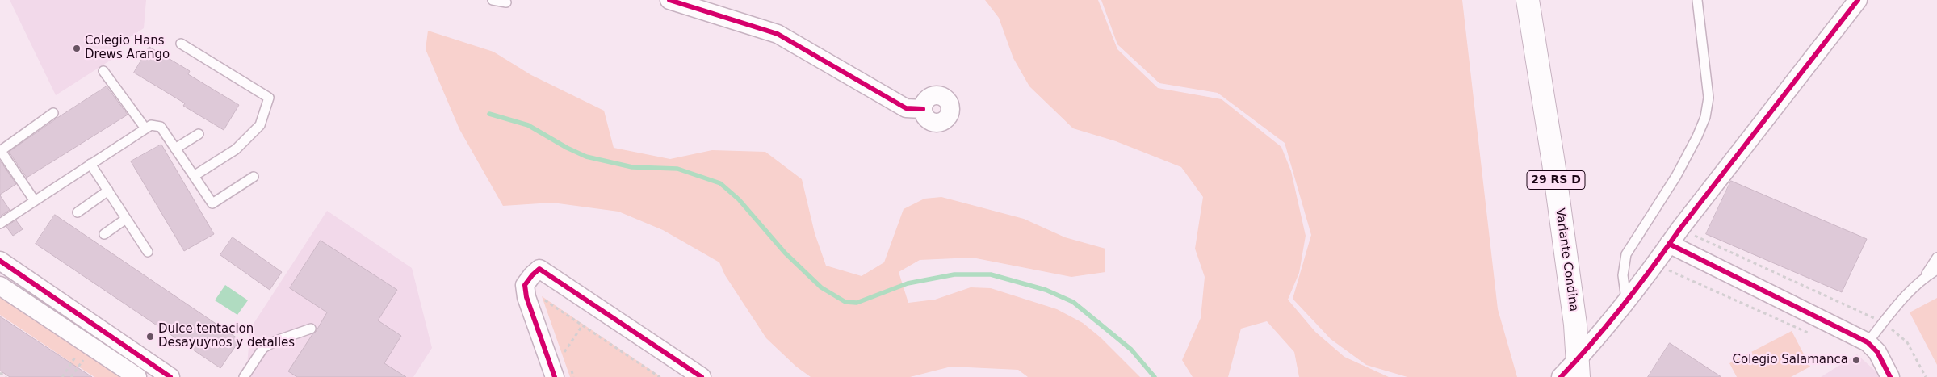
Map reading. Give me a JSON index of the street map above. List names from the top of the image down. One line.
{"streets":{"highway":["29 RS D","Variante Condina"]},"places":["Colegio Hans Drews Arango","Dulce tentacion Desayuynos y detalles","Colegio Salamanca"]}
